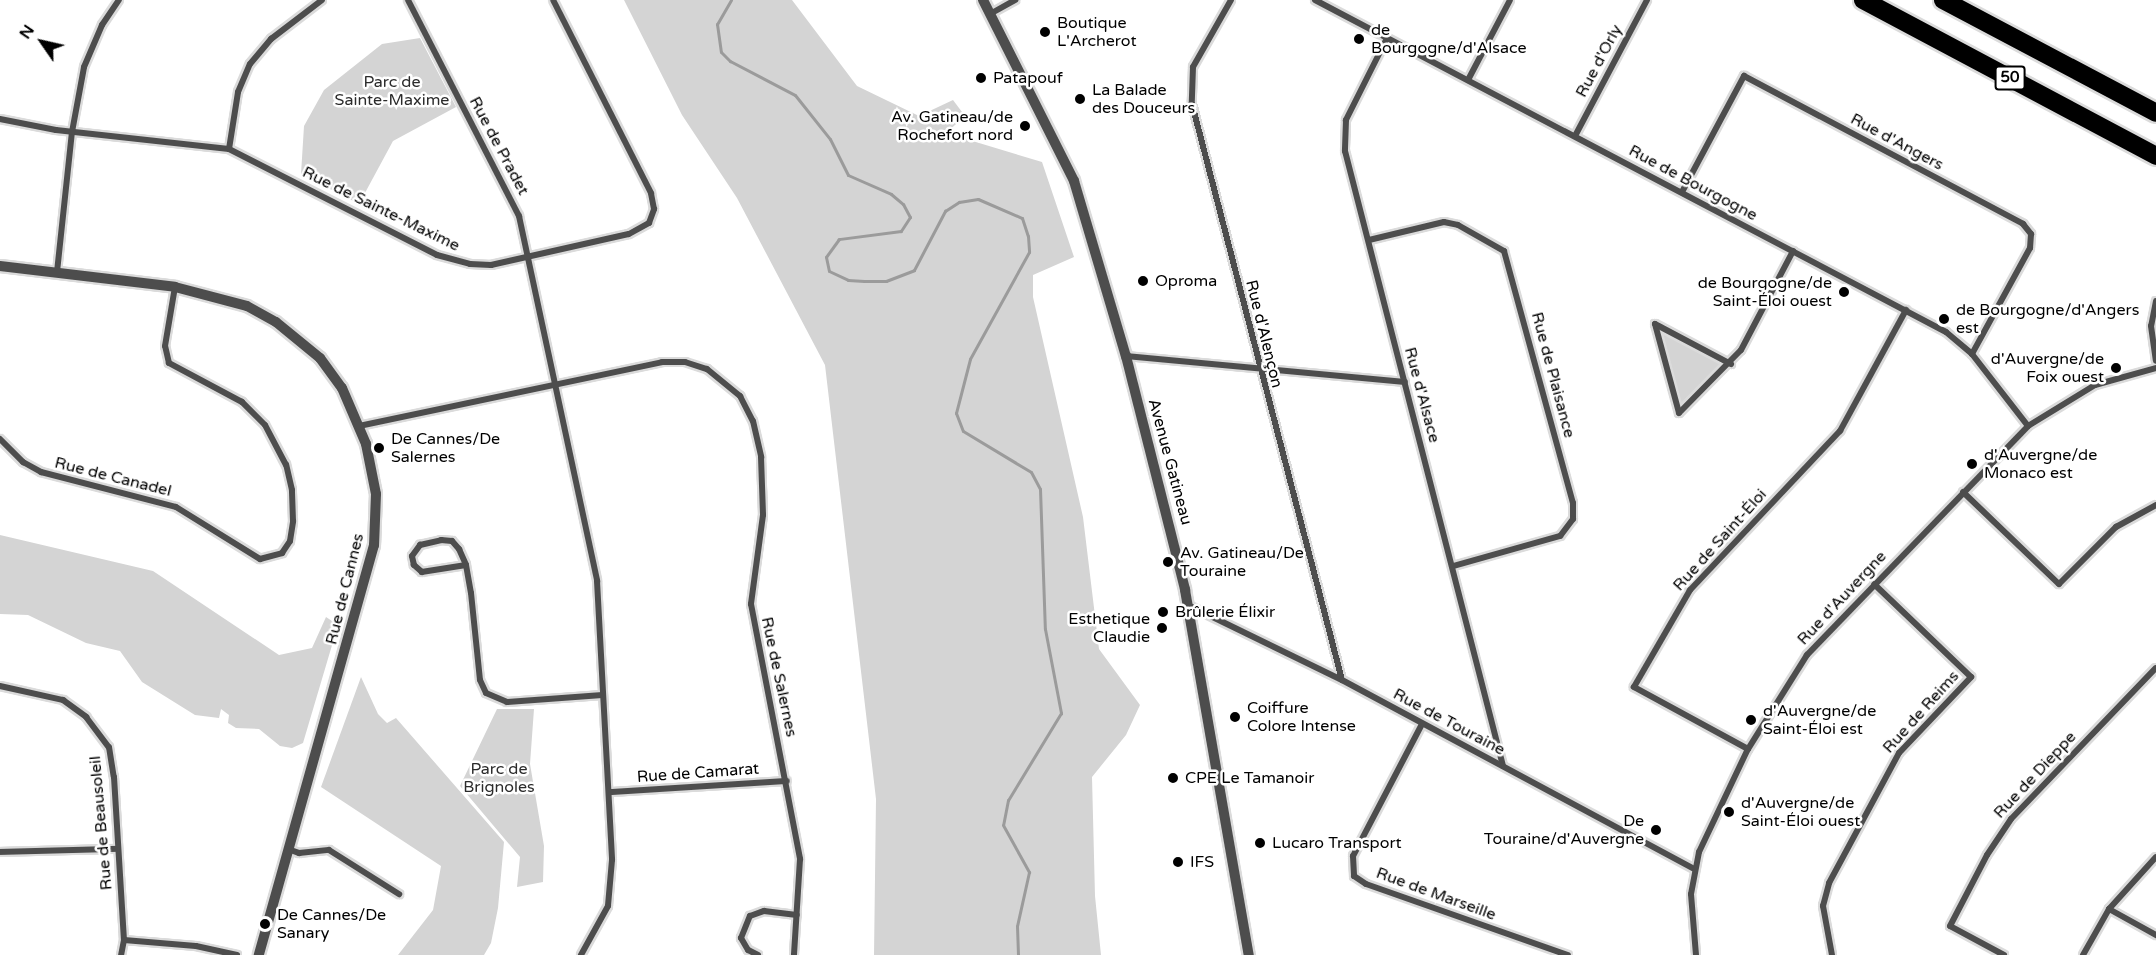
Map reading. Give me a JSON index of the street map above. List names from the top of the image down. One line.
{"streets":{"highway":["50"],"street":["Rue d'Orly","Rue d'Angers","Rue de Pradet","Rue de Bourgogne","Rue de Sainte-Maxime","Rue d'Alençon","Rue de Plaisance","Rue d'Alsace","Avenue Gatineau","Rue de Canadel","Rue de Saint-Éloi","Rue de Cannes","Rue d'Auvergne","Rue de Salernes","Rue de Reims","Rue de Touraine","Rue de Camarat","Rue de Dieppe","Rue de Beausoleil","Rue de Marseille"]},"crossings":[["Rue d'Orly","Rue de Bourgogne"],["Rue d'Angers","Rue de Bourgogne"],["Rue de Pradet","Rue de Sainte-Maxime"],["Rue de Pradet","Rue de Salernes"],["Rue de Bourgogne","Rue d'Alsace"],["Rue de Bourgogne","Rue de Saint-Éloi"],["Rue de Bourgogne","Rue d'Auvergne"],["Rue d'Alençon","Rue de Touraine"],["Rue de Plaisance","Rue d'Alsace"],["Rue d'Alsace","Rue de Touraine"],["Avenue Gatineau","Rue de Touraine"],["Rue de Canadel","Rue de Cannes"],["Rue de Saint-Éloi","Rue d'Auvergne"],["Rue de Cannes","Rue de Salernes"],["Rue d'Auvergne","Rue de Reims"],["Rue d'Auvergne","Rue de Touraine"],["Rue de Salernes","Rue de Camarat"],["Rue de Touraine","Rue de Marseille"]],"parks":["Parc de Sainte-Maxime","Parc de Brignoles"],"places":["Boutique L'Archerot","de Bourgogne/d'Alsace","Patapouf","La Balade des Douceurs","Av. Gatineau/de Rochefort nord","Oproma","de Bourgogne/de Saint-Éloi ouest","de Bourgogne/d'Angers est","d'Auvergne/de Foix ouest","De Cannes/De Salernes","d'Auvergne/de Monaco est","Av. Gatineau/De Touraine","Brûlerie Élixir","Esthetique Claudie","Coiffure Colore Intense","d'Auvergne/de Saint-Éloi est","CPE Le Tamanoir","d'Auvergne/de Saint-Éloi ouest","De Touraine/d'Auvergne","Lucaro Transport","IFS","De Cannes/De Sanary"],"north":"top left"}
